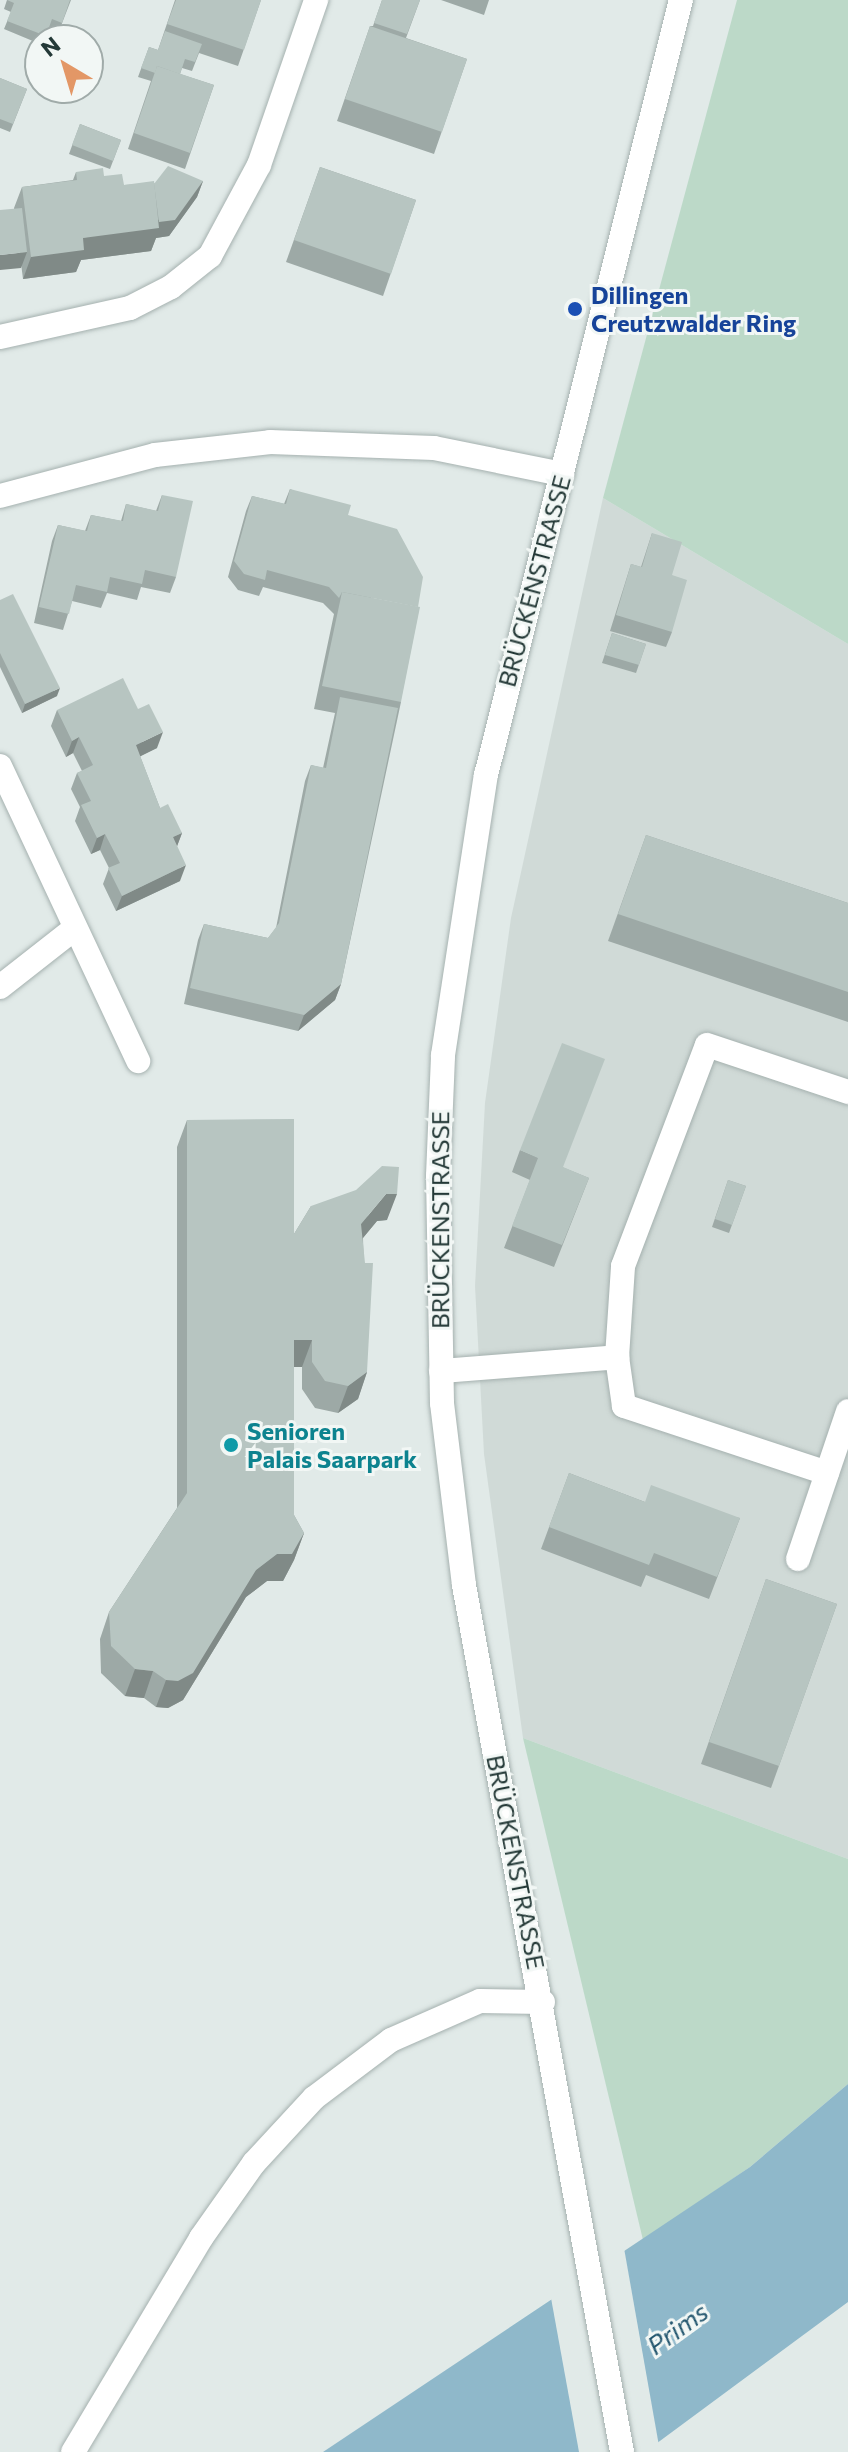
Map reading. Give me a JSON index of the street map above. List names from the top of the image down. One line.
{"streets":{"street":["BRÜCKENSTRASSE"]},"water":["Prims"],"places":["Dillingen Creutzwalder Ring","Senioren Palais Saarpark"],"north":"top left"}
